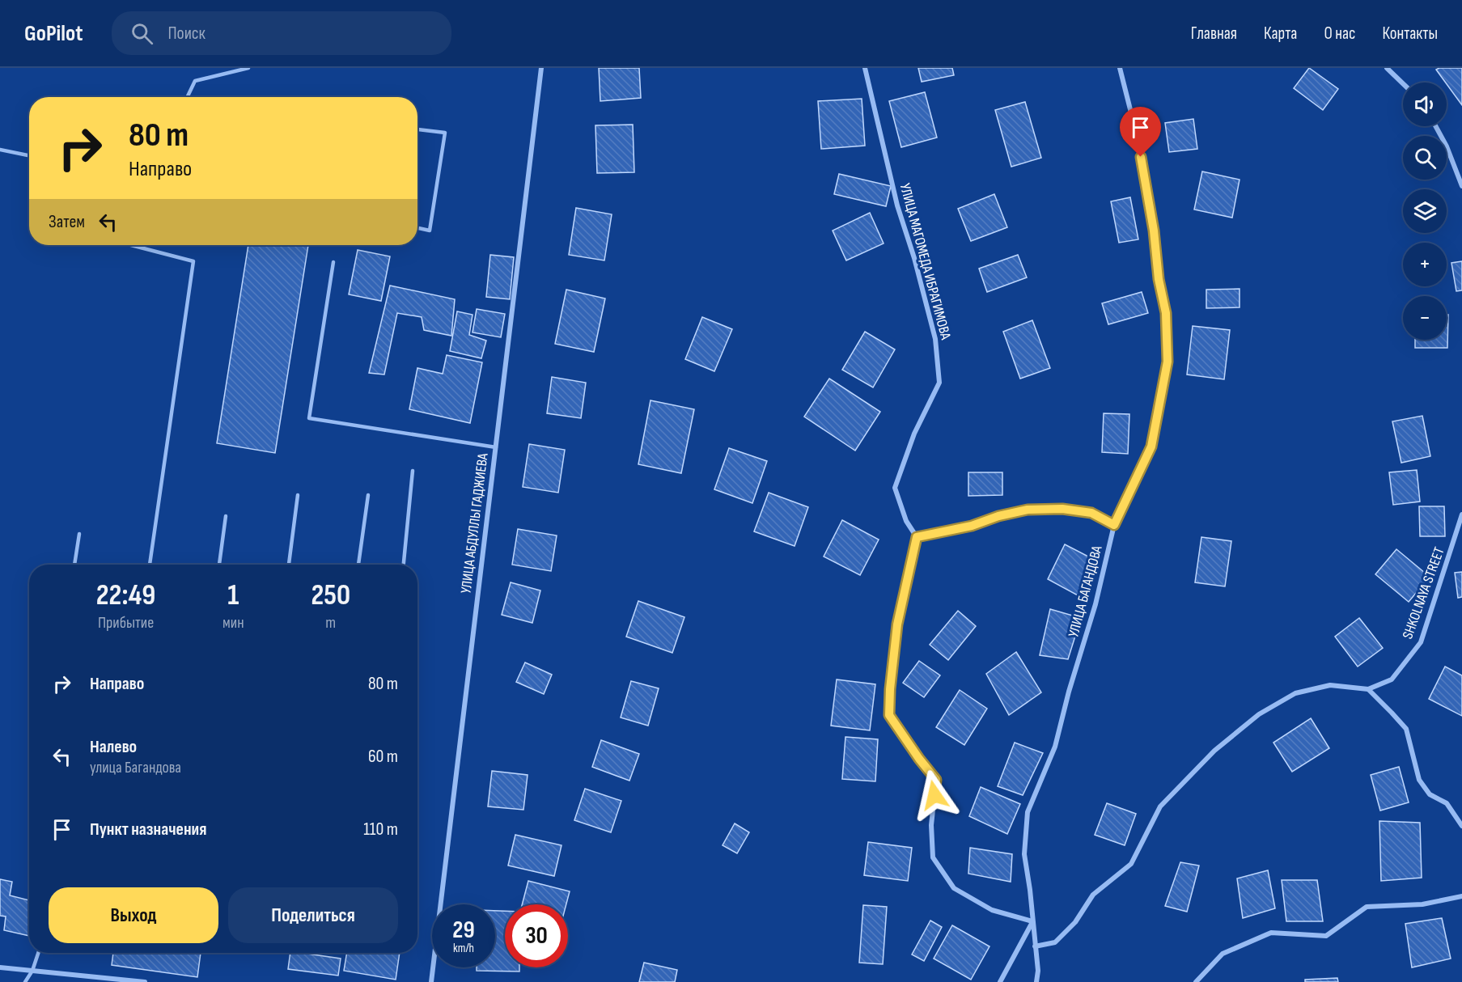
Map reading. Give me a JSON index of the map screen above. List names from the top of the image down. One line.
{"streets":{"street":["УЛИЦА МАГОМЕДА ИБРАГИМОВА","УЛИЦА АБДУЛЛЫ ГАДЖИЕВА","УЛИЦА БАГАНДОВА","SHKOLNAYA STREET"]},"page":{"header":"GoPilot","search":"Поиск","nav":["Главная","Карта","О нас","Контакты"],"map_buttons":["+","−"],"turn":["80 m","Направо"],"then":"Затем","eta":["22:49","Прибытие","1","мин","250","m"],"list":[{"name":"Направо","value":"80 m"},{"name":"Налево","note":"улица Багандова","value":"60 m"},{"name":"Пункт назначения","value":"110 m"}],"buttons":["Выход","Поделиться"],"speed":"29 km/h","limit":"30"}}
